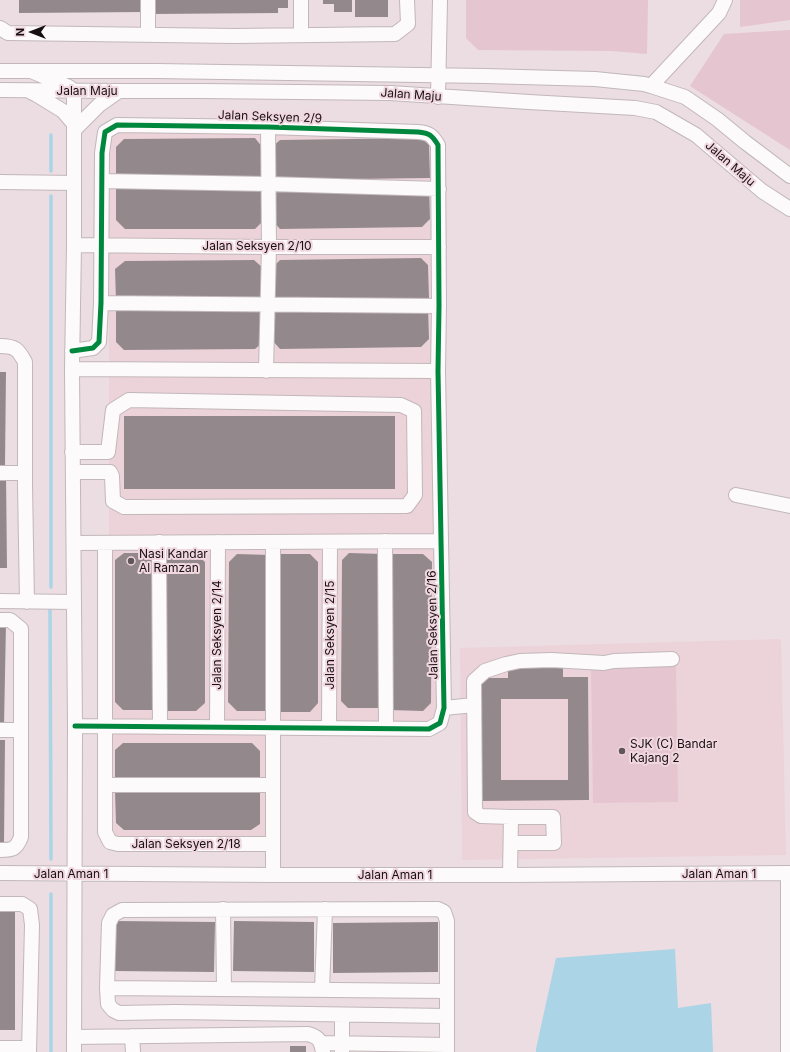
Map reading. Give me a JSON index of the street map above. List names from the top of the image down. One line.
{"streets":{"street":["Jalan Maju","Jalan Seksyen 2/9","Jalan Seksyen 2/10","Jalan Seksyen 2/16","Jalan Seksyen 2/14","Jalan Seksyen 2/15","Jalan Seksyen 2/18","Jalan Aman 1"]},"crossings":[["Jalan Seksyen 2/9","Jalan Seksyen 2/16"],["Jalan Seksyen 2/10","Jalan Seksyen 2/16"]],"places":["Nasi Kandar Al Ramzan","SJK (C) Bandar Kajang 2"],"north":"left"}
